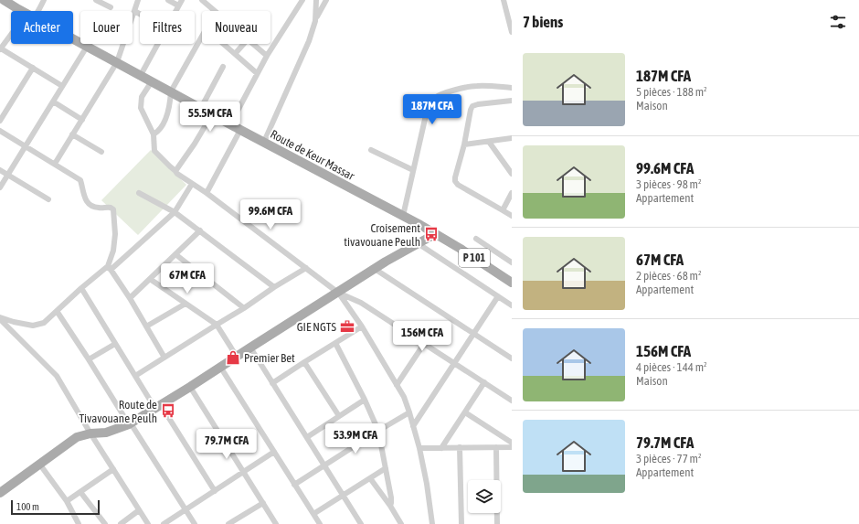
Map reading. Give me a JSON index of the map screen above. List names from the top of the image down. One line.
{"streets":{"main road":["Route de Keur Massar","P 101"]},"places":{"bus stop":["Croisement tivavouane Peulh","Route de Tivavouane Peulh"],"office":["GIE NGTS"],"shop":["Premier Bet"]},"scale_bar":"100 m","page":{"heading":"7 biens","chip":["Acheter","Louer","Filtres","Nouveau"],"list":[{"name":"187M CFA","note":"5 pièces · 188 m² · Maison"},{"name":"99.6M CFA","note":"3 pièces · 98 m² · Appartement"},{"name":"67M CFA","note":"2 pièces · 68 m² · Appartement"},{"name":"156M CFA","note":"4 pièces · 144 m² · Maison"},{"name":"79.7M CFA","note":"3 pièces · 77 m² · Appartement"}],"price":["187M CFA","55.5M CFA","99.6M CFA","67M CFA","156M CFA","53.9M CFA","79.7M CFA"],"scale":"100 m"}}
